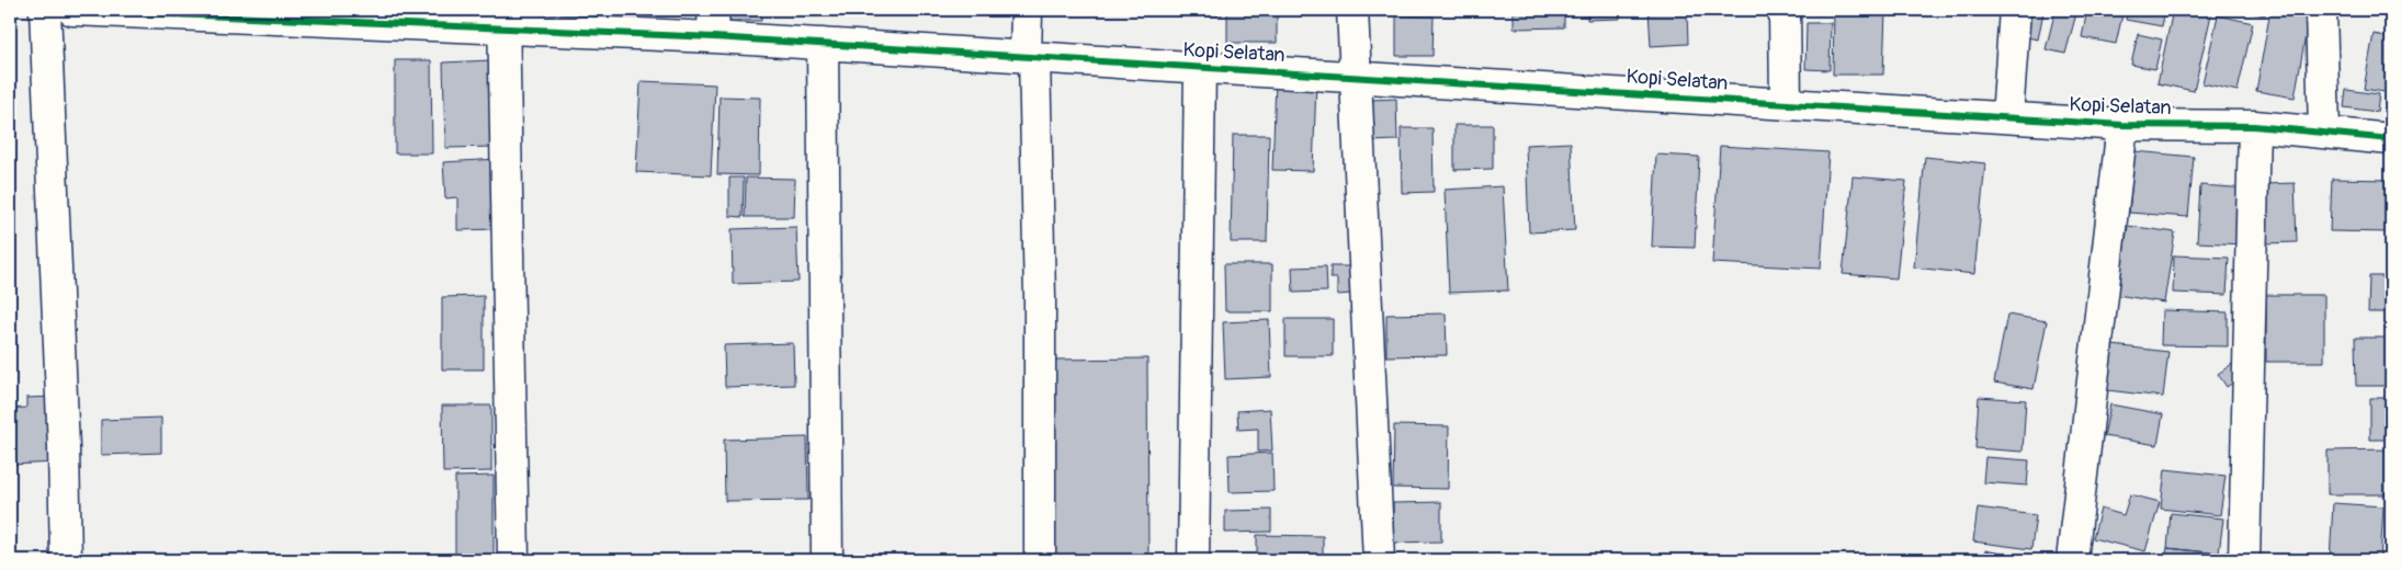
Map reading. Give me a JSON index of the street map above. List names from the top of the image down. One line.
{"streets":{"street":["Kopi Selatan"]}}
